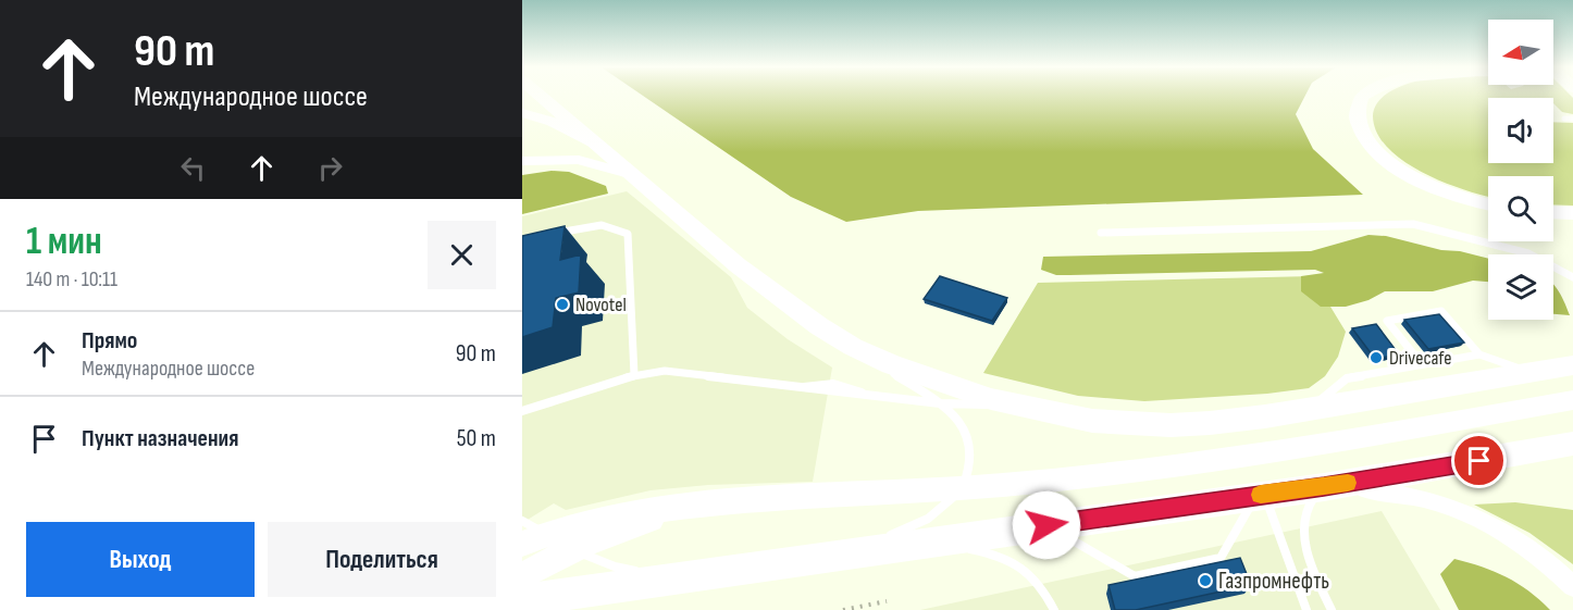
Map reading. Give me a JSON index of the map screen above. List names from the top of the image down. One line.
{"places":["Novotel","Drivecafe","Газпромнефть"],"north":"left","page":{"turn":["90 m","Международное шоссе"],"heading":["1 мин","140 m · 10:11"],"list":[{"name":"Прямо","note":"Международное шоссе","value":"90 m"},{"name":"Пункт назначения","value":"50 m"}],"buttons":["Выход","Поделиться"]}}
